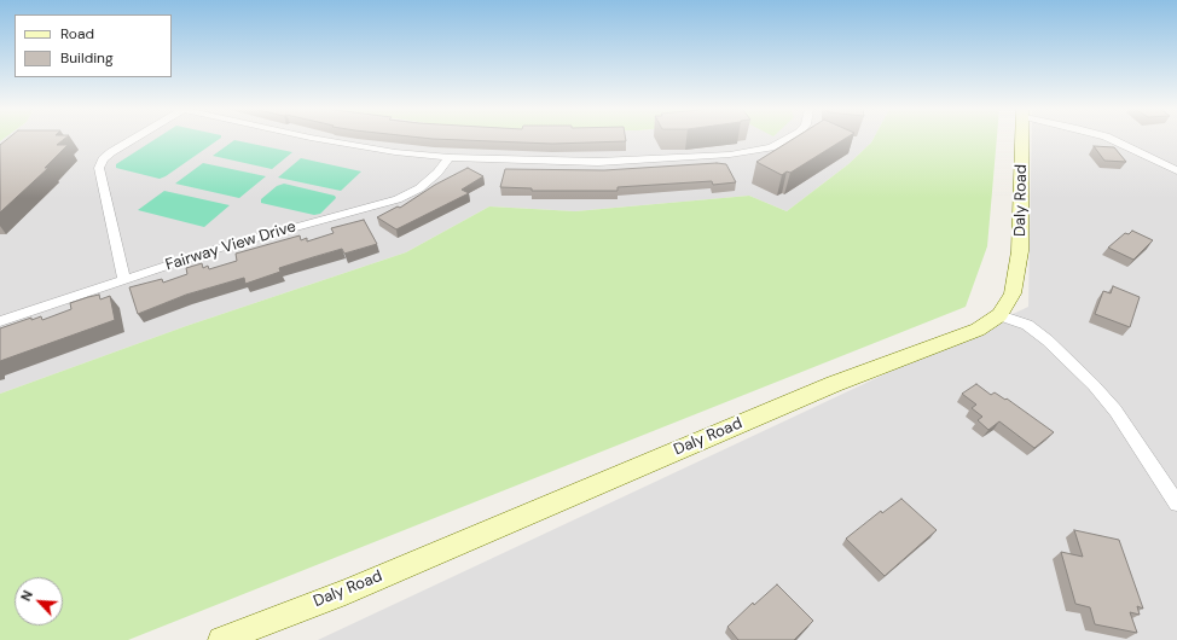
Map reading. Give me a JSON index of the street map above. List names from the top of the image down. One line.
{"streets":{"main road":["Daly Road"],"street":["Fairway View Drive"]},"legend":["Road","Building"],"north":"top left"}
